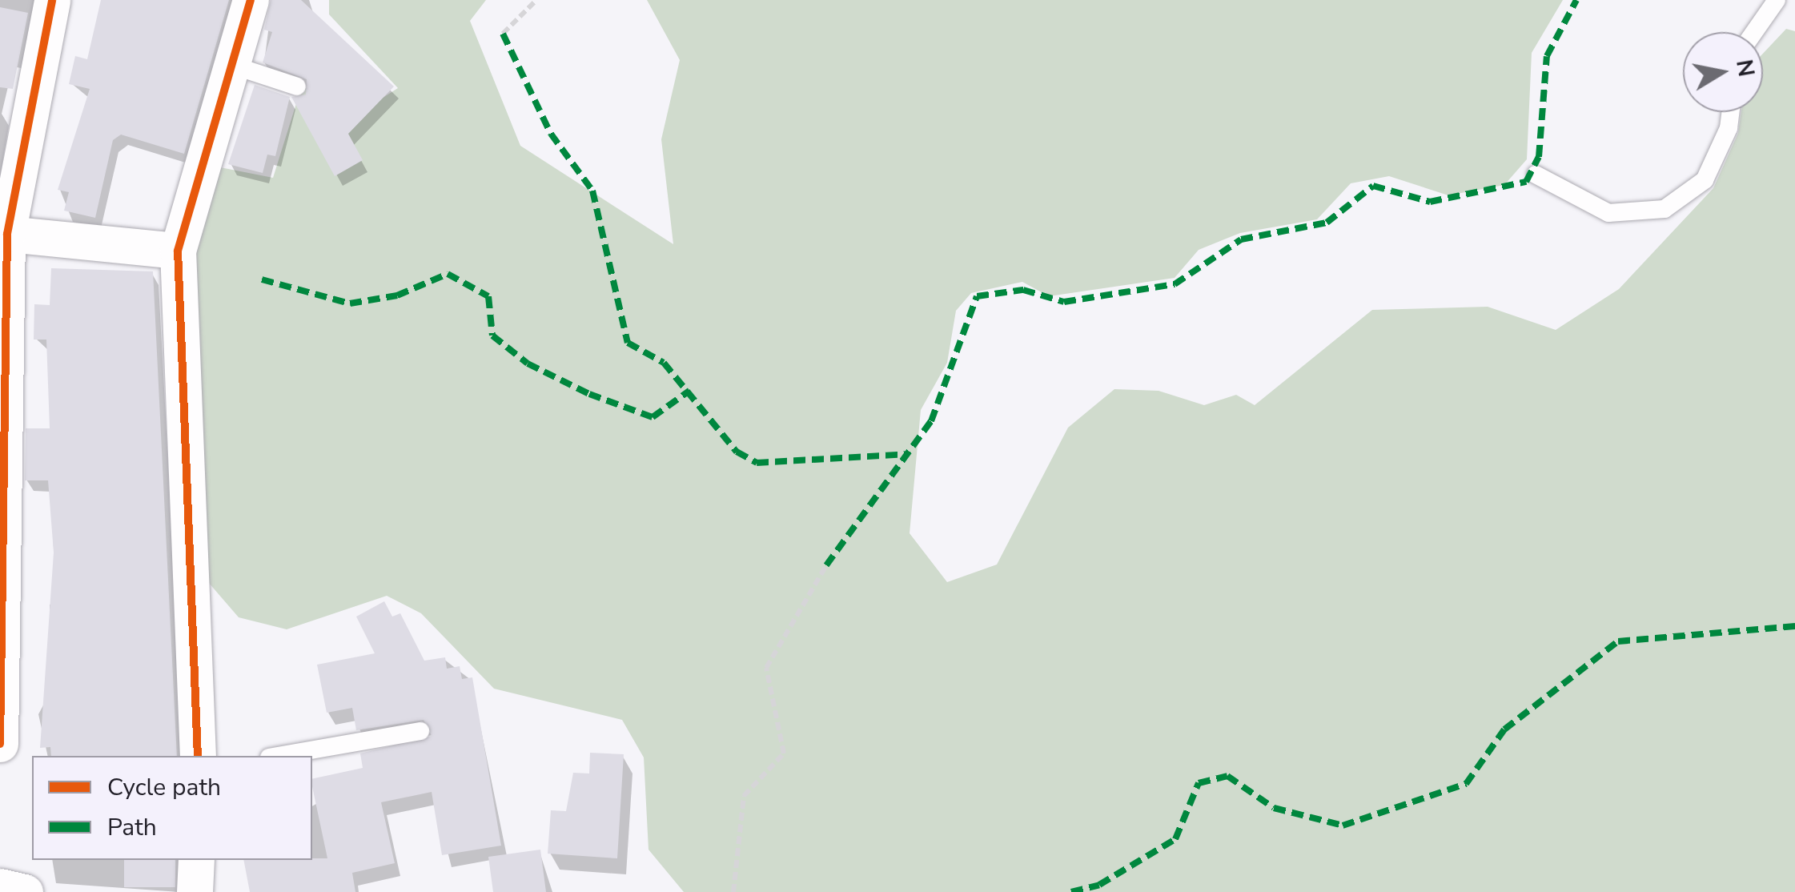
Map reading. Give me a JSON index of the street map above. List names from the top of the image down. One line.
{"legend":["Cycle path","Path"],"north":"right"}
